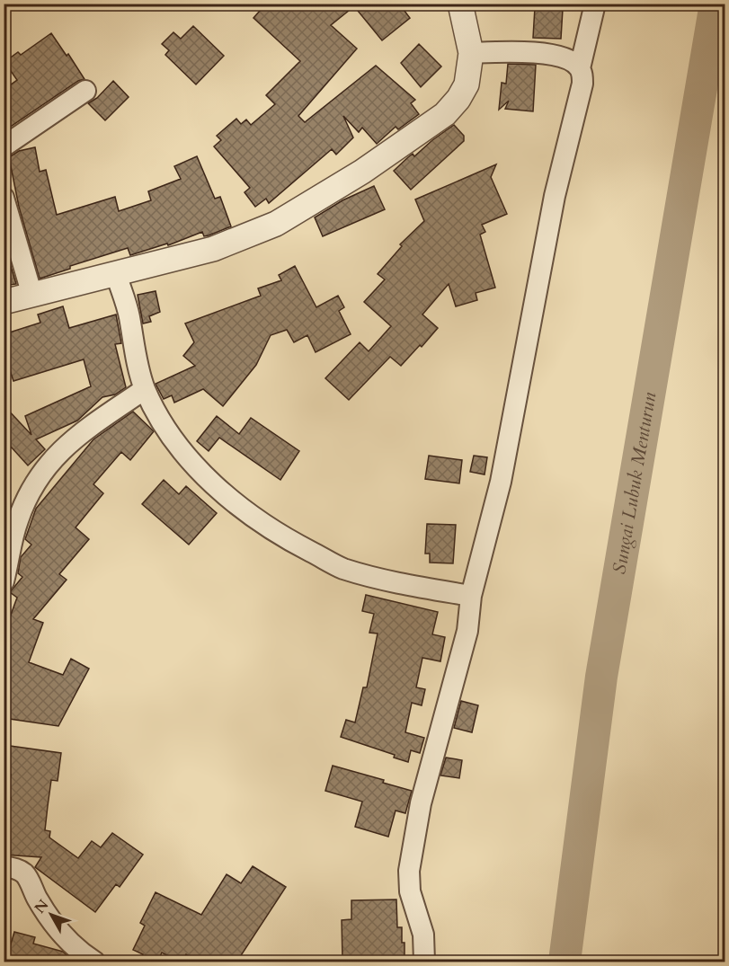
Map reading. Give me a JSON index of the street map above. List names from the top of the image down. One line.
{"water":["Sungai Lubuk Menturun"],"north":"top left"}
